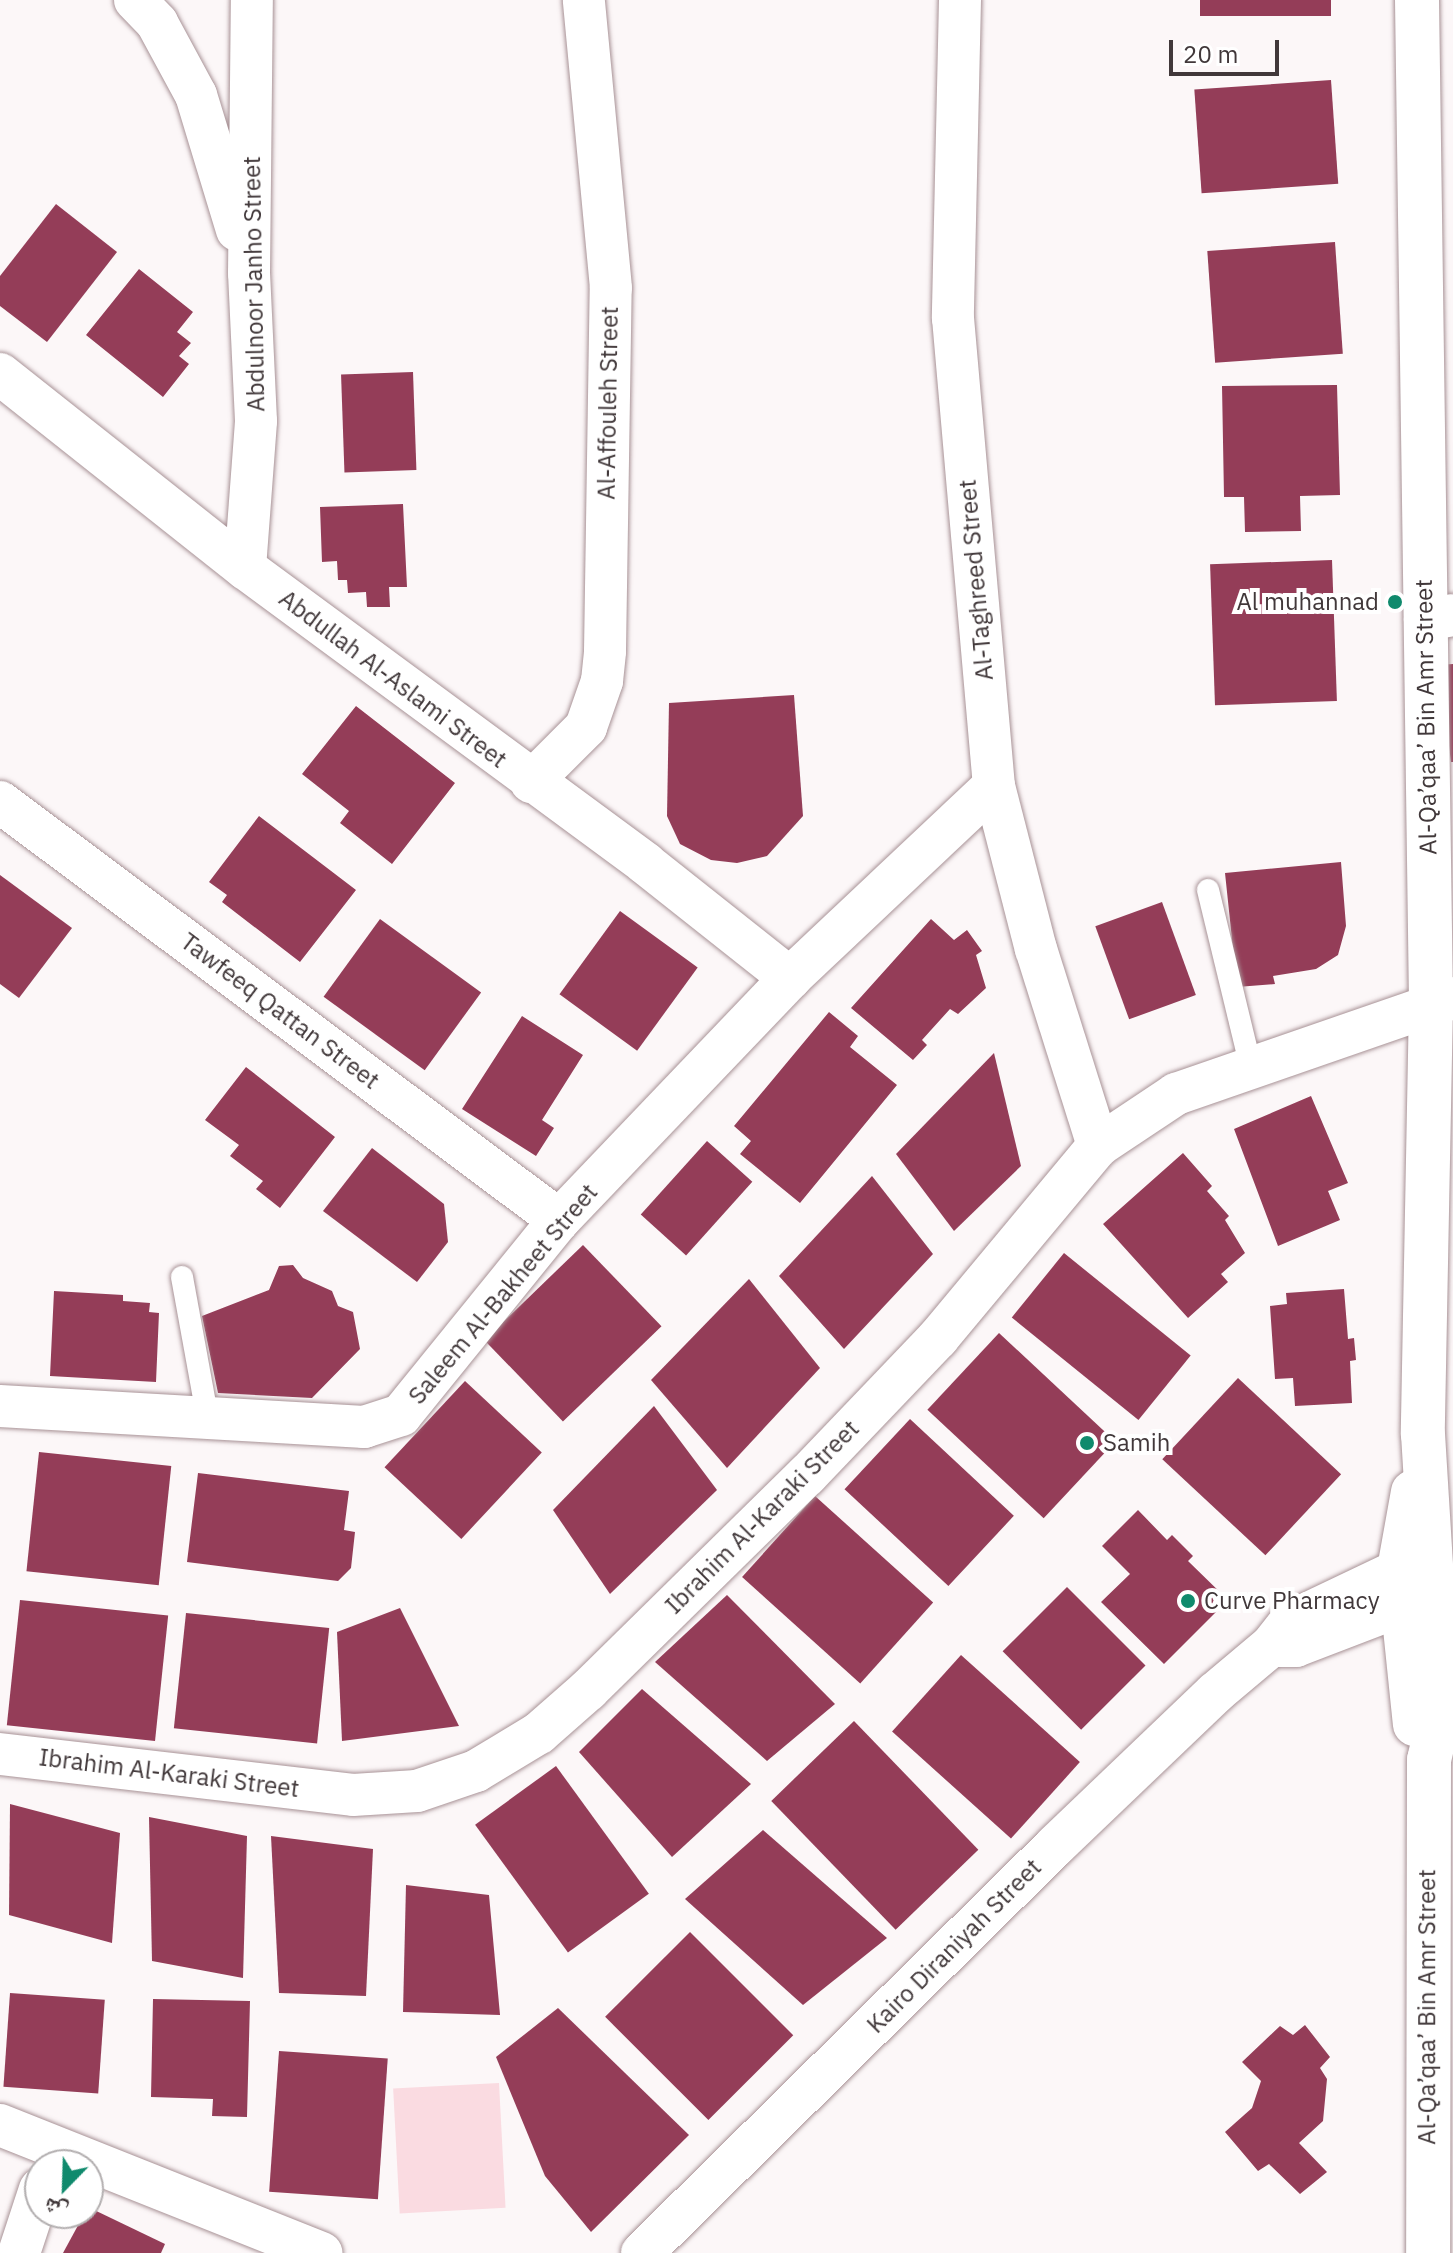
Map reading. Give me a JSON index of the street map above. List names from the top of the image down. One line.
{"streets":{"street":["Abdulnoor Janho Street","Al-Affouleh Street","Al-Taghreed Street","Abdullah Al-Aslami Street","Al-Qa’qaa’ Bin Amr Street","Tawfeeq Qattan Street","Saleem Al-Bakheet Street","Ibrahim Al-Karaki Street","Kairo Diraniyah Street"]},"crossings":[["Abdulnoor Janho Street","Abdullah Al-Aslami Street"],["Al-Affouleh Street","Abdullah Al-Aslami Street"],["Al-Taghreed Street","Saleem Al-Bakheet Street"],["Al-Taghreed Street","Ibrahim Al-Karaki Street"],["Abdullah Al-Aslami Street","Saleem Al-Bakheet Street"],["Al-Qa’qaa’ Bin Amr Street","Ibrahim Al-Karaki Street"],["Al-Qa’qaa’ Bin Amr Street","Kairo Diraniyah Street"],["Tawfeeq Qattan Street","Saleem Al-Bakheet Street"]],"places":["Al muhannad","Samih","Curve Pharmacy"],"scale_bar":"20 m","north":"bottom left"}
